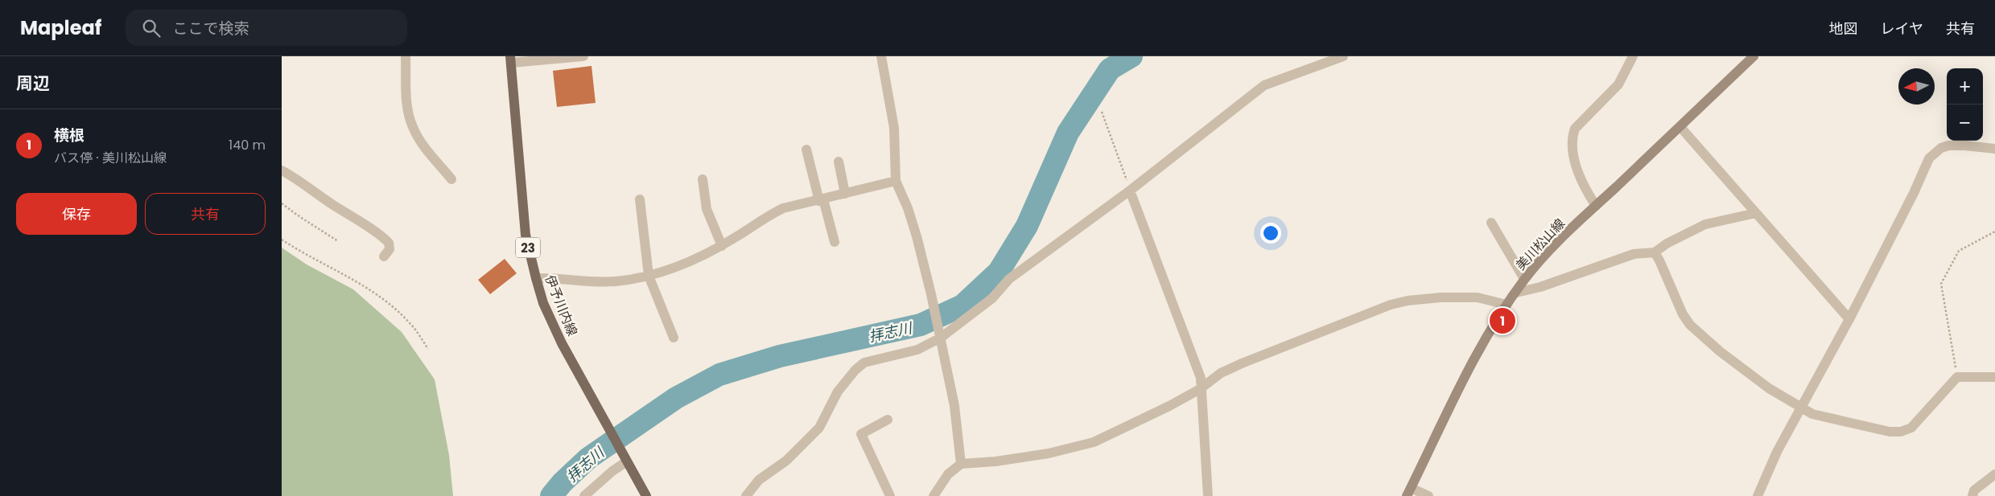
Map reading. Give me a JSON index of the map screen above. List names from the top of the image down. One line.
{"streets":{"main road":["美川松山線","23","伊予川内線"]},"water":["拝志川"],"north":"left","page":{"header":"Mapleaf","search":"ここで検索","nav":["地図","レイヤ","共有"],"heading":"周辺","map_buttons":["+","−"],"list":[{"mark":"1","name":"横根","note":"バス停 · 美川松山線","value":"140 m"}],"buttons":["保存","共有"],"pins":"1"}}
